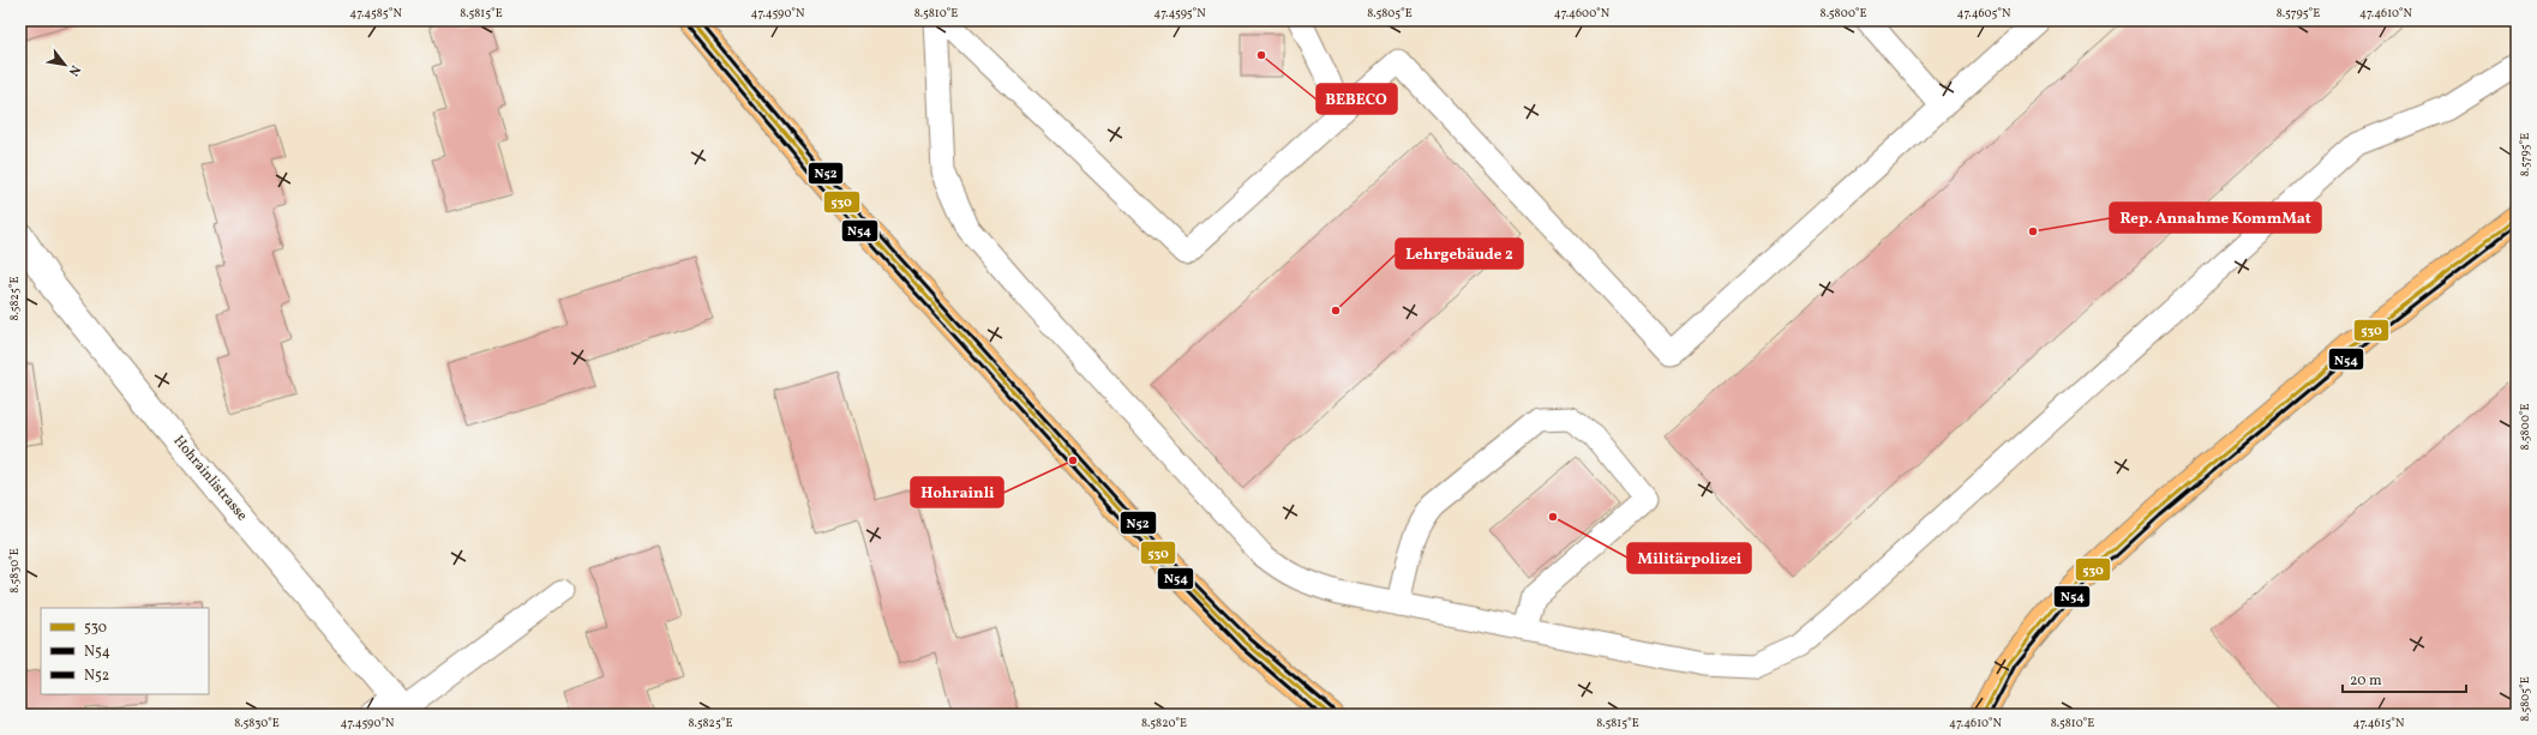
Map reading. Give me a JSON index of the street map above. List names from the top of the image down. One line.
{"streets":{"street":["Hohrainlistrasse"]},"places":["BEBECO","Rep. Annahme KommMat","Lehrgebäude 2","Hohrainli","Militärpolizei"],"lines":["transit line 530","transit line N52","transit line N54"],"legend":["530","N54","N52"],"scale_bar":"20 m","north":"bottom right","coordinates":["47.4585°N","8.5815°E","47.4590°N","8.5810°E","47.4595°N","8.5805°E","47.4600°N","8.5800°E","47.4605°N","8.5795°E","47.4610°N","8.5825°E","8.5830°E","8.5820°E","47.4615°N"]}
